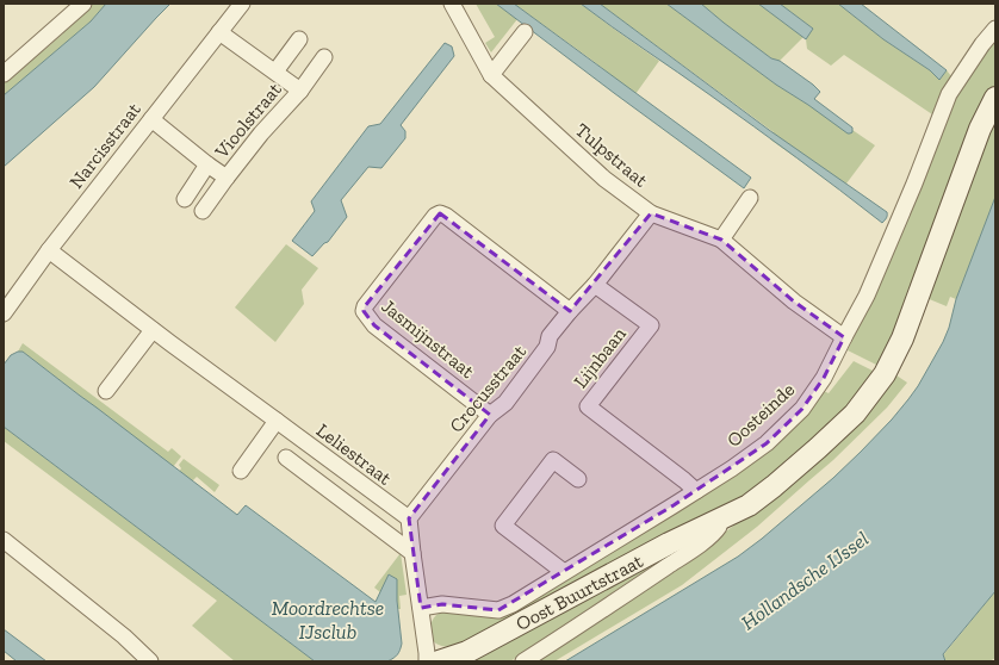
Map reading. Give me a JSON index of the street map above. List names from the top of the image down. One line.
{"streets":{"street":["Vioolstraat","Narcisstraat","Tulpstraat","Jasmijnstraat","Lijnbaan","Crocusstraat","Oosteinde","Leliestraat","Oost Buurtstraat"]},"crossings":[["Narcisstraat","Leliestraat"],["Tulpstraat","Crocusstraat"],["Tulpstraat","Oosteinde"],["Jasmijnstraat","Crocusstraat"],["Lijnbaan","Crocusstraat"],["Lijnbaan","Oosteinde"],["Crocusstraat","Leliestraat"]],"water":["Hollandsche IJssel","Moordrechtse IJsclub"]}
